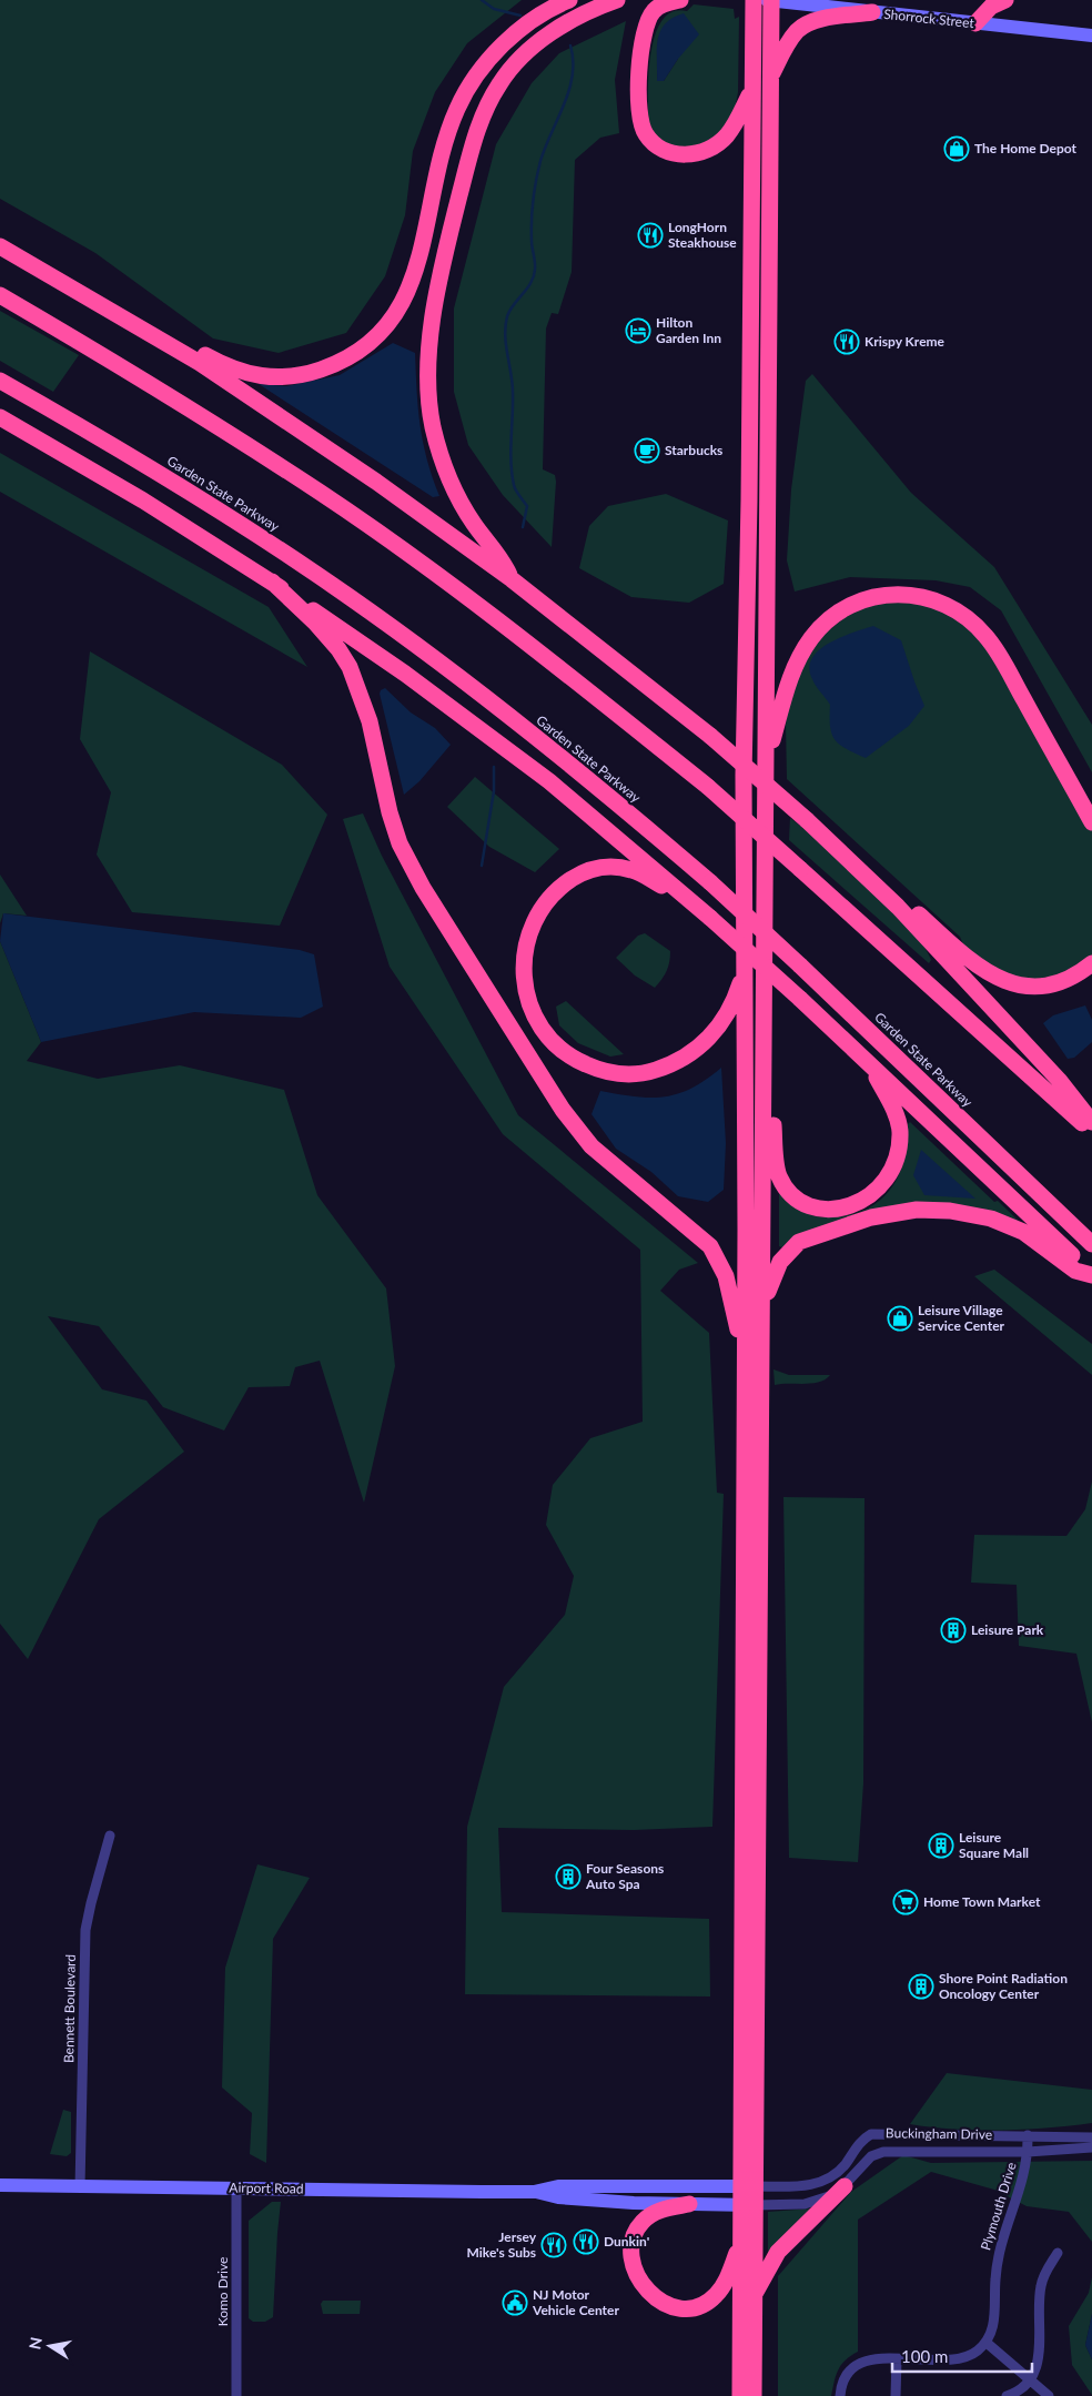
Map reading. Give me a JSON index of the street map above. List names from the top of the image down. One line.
{"streets":{"highway":["Garden State Parkway"],"street":["Shorrock Street","Bennett Boulevard","Buckingham Drive","Airport Road","Plymouth Drive","Komo Drive"]},"crossings":[["Bennett Boulevard","Airport Road"],["Buckingham Drive","Airport Road"],["Buckingham Drive","Plymouth Drive"],["Airport Road","Komo Drive"]],"places":{"shop":["The Home Depot","Leisure Village Service Center"],"restaurant":["LongHorn Steakhouse","Krispy Kreme","Dunkin'","Jersey Mike's Subs"],"hotel":["Hilton Garden Inn"],"cafe":["Starbucks"],"building":["Leisure Park","Leisure Square Mall","Four Seasons Auto Spa","Shore Point Radiation Oncology Center"],"supermarket":["Home Town Market"],"public building":["NJ Motor Vehicle Center"]},"scale_bar":"100 m","north":"left"}
